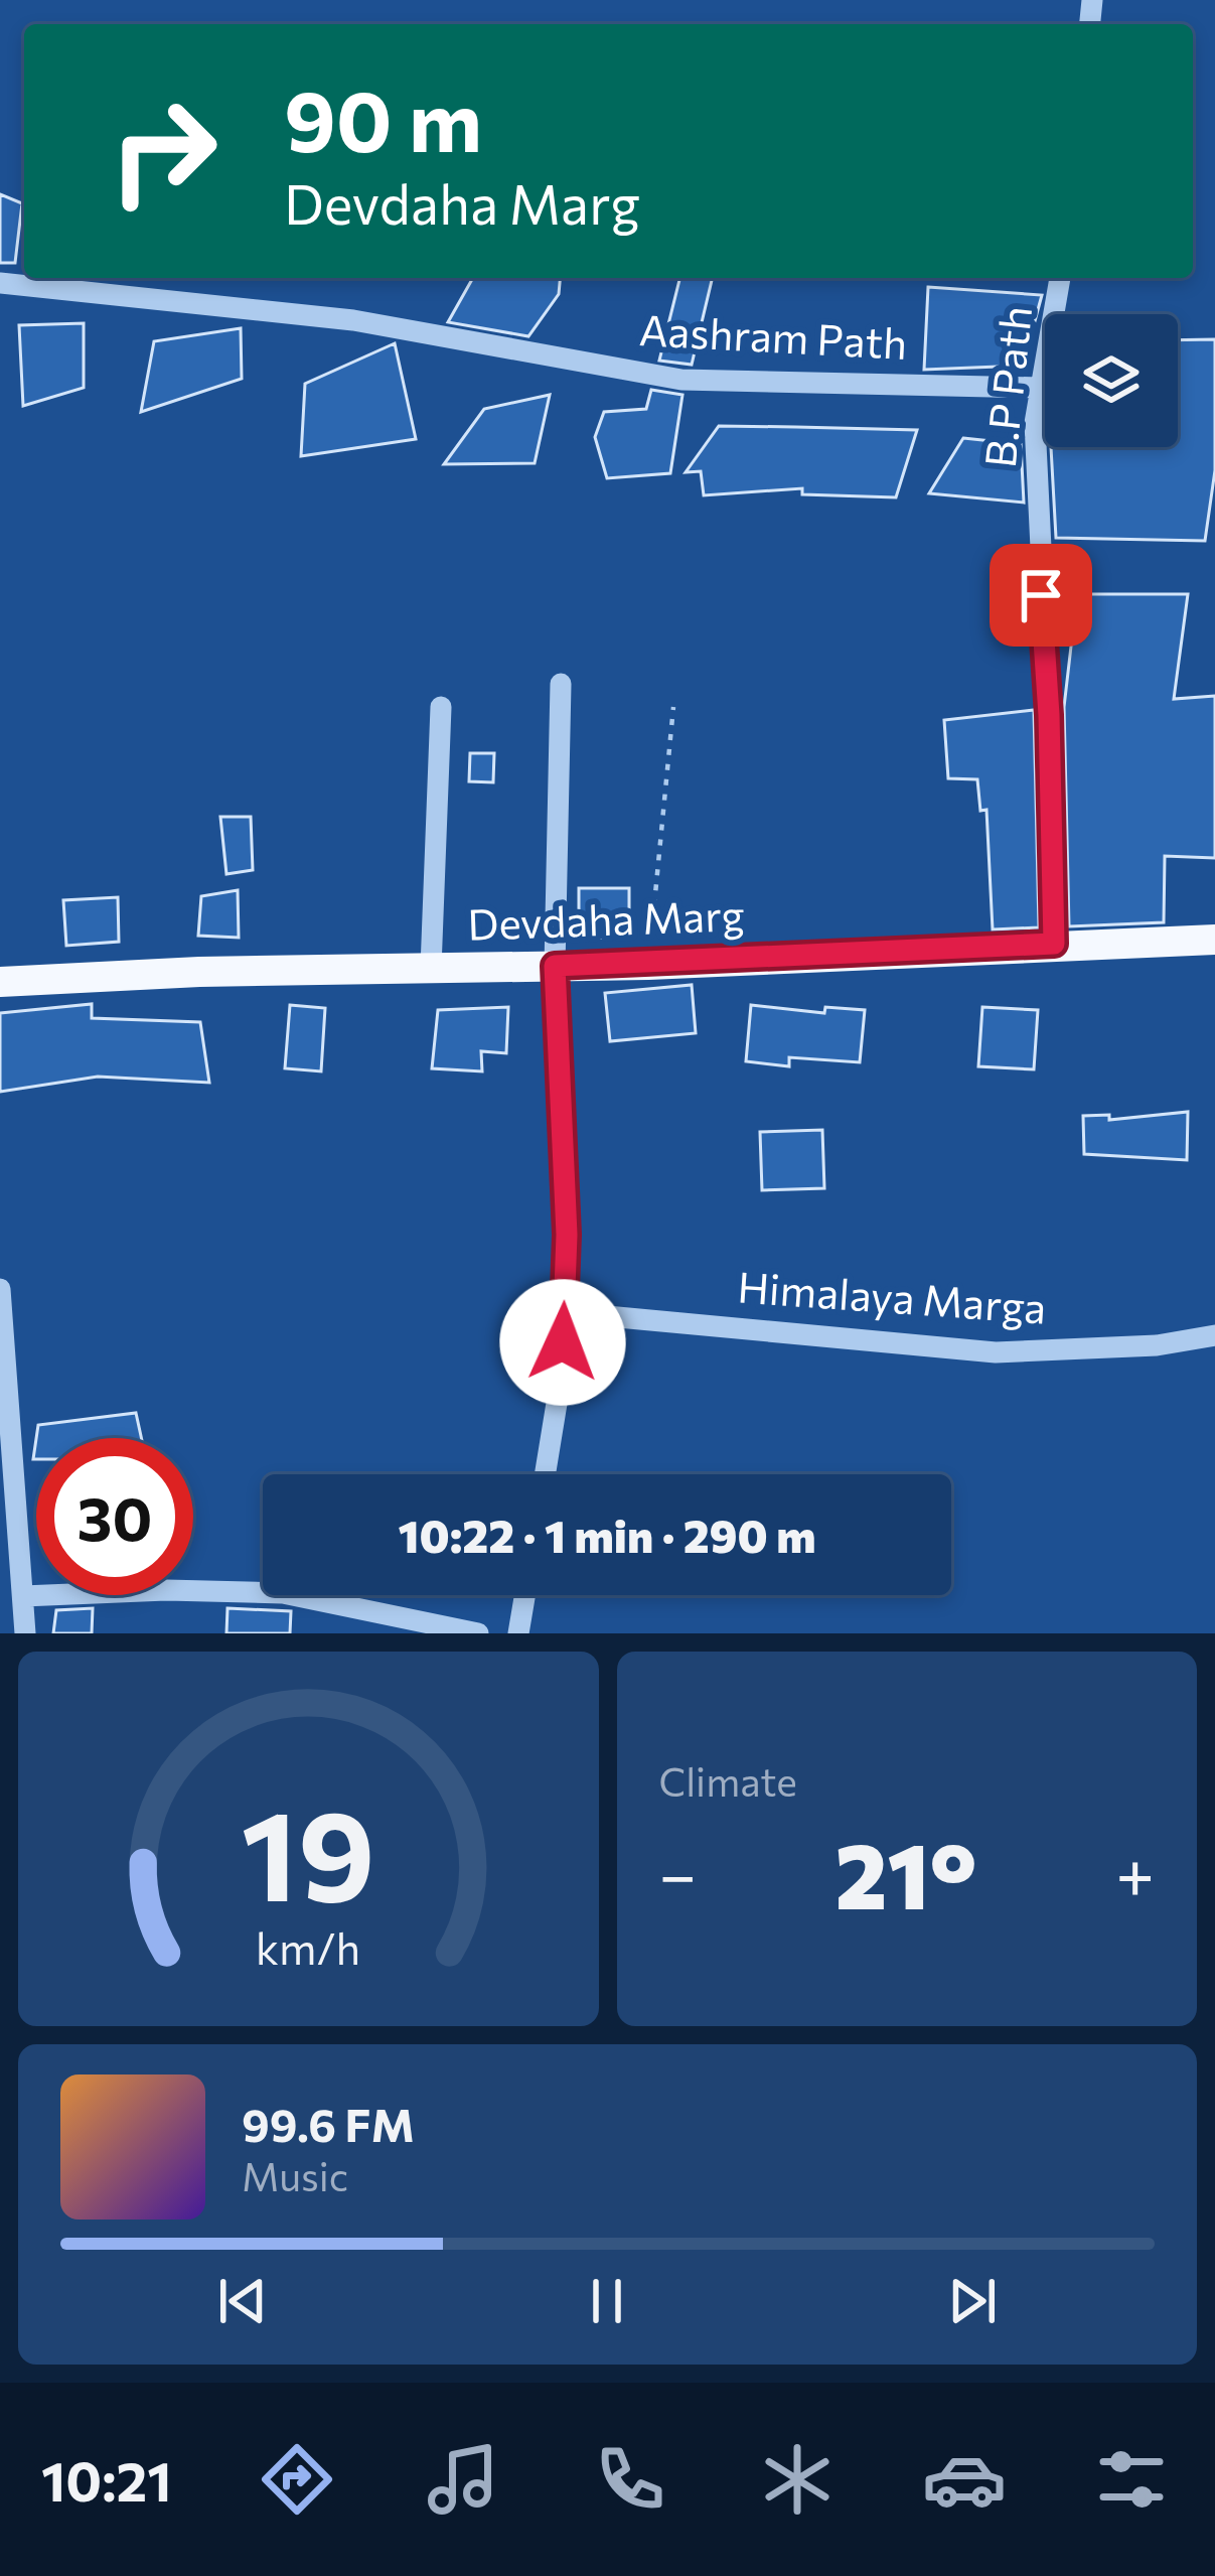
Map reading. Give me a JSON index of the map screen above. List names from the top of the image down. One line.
{"streets":{"main road":["Devdaha Marg"],"street":["Aashram Path","B.P Path","Himalaya Marga"]},"crossings":[["Aashram Path","B.P Path"],["B.P Path","Devdaha Marg"]],"page":{"turn":["90 m","Devdaha Marg"],"limit":"30","trip":"10:22 · 1 min · 290 m","tile":"Climate","heat":["−","21°","+"],"song":["99.6 FM","Music"],"tabs":"10:21","gauge":["19","km/h"]}}
